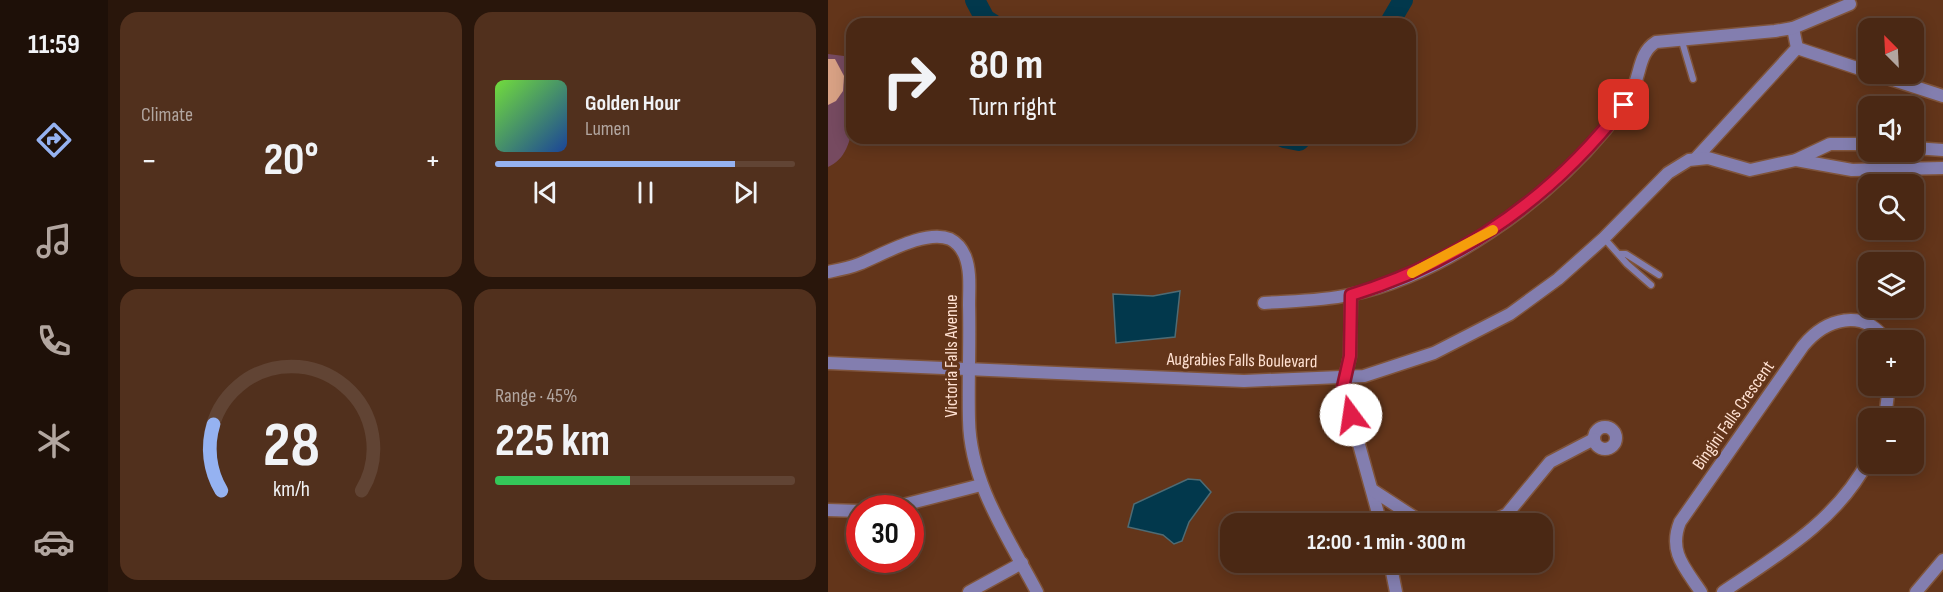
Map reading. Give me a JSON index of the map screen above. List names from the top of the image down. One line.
{"streets":{"street":["Victoria Falls Avenue","Augrabies Falls Boulevard","Bingini Falls Crescent"]},"crossings":[["Victoria Falls Avenue","Augrabies Falls Boulevard"]],"north":"top left","page":{"tabs":"11:59","tile":["Climate",["Range · 45%","225 km"]],"map_buttons":["+","−"],"turn":["80 m","Turn right"],"song":["Golden Hour","Lumen"],"heat":["−","20°","+"],"limit":"30","trip":"12:00 · 1 min · 300 m","gauge":["28","km/h"]}}
